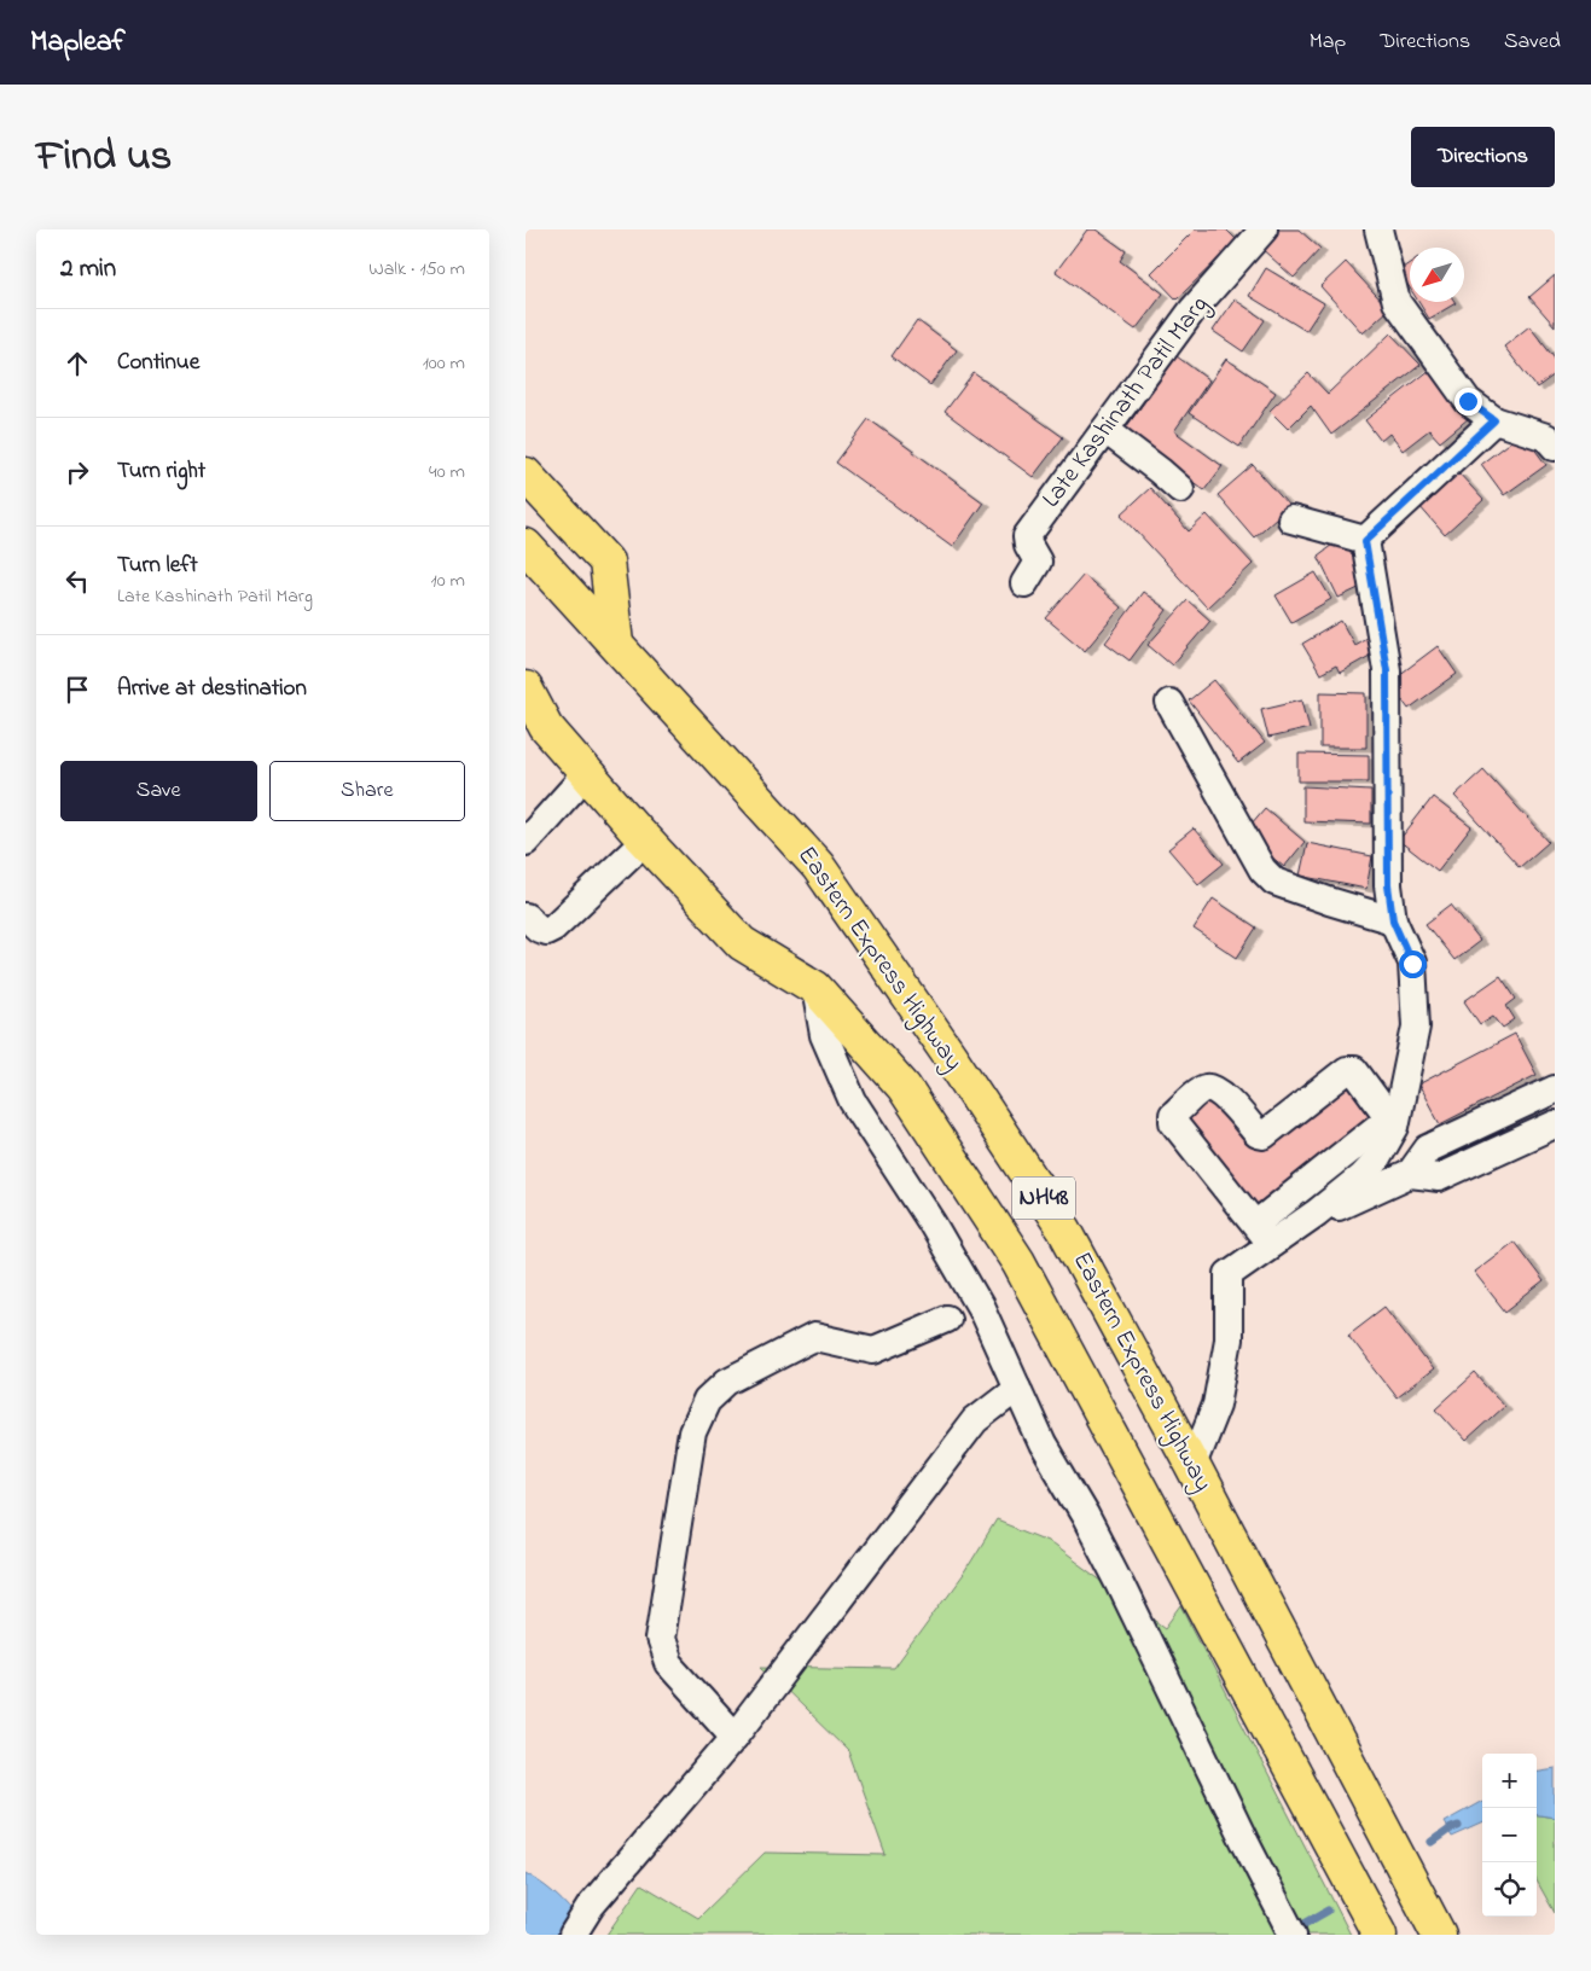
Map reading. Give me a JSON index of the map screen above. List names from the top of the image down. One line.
{"streets":{"highway":["Eastern Express Highway","NH48"],"street":["Late Kashinath Patil Marg"]},"north":"bottom left","page":{"header":"Mapleaf","nav":["Map","Directions","Saved"],"title":"Find us","buttons":["Directions",["Save","Share"]],"heading":["2 min","Walk · 150 m"],"list":[["Continue","100 m"],["Turn right","40 m"],["Turn left","Late Kashinath Patil Marg","10 m"],"Arrive at destination"],"map_buttons":["+","−"]}}
